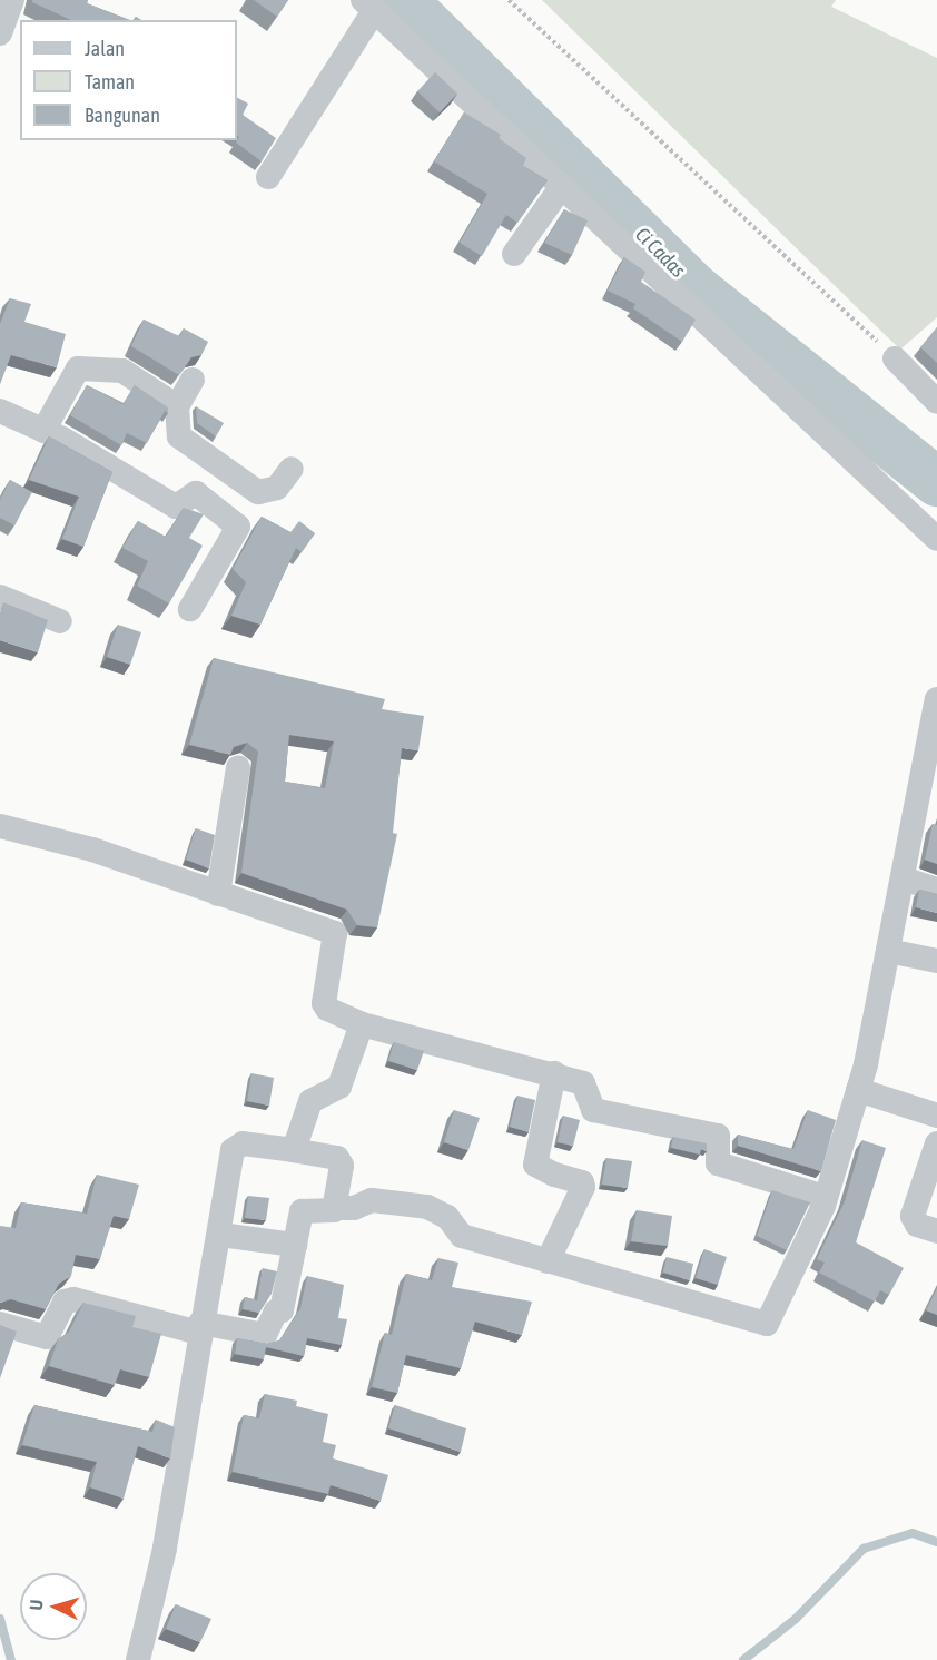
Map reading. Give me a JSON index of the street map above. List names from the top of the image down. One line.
{"water":["Ci Cadas"],"legend":["Jalan","Taman","Bangunan"],"north":"left"}
